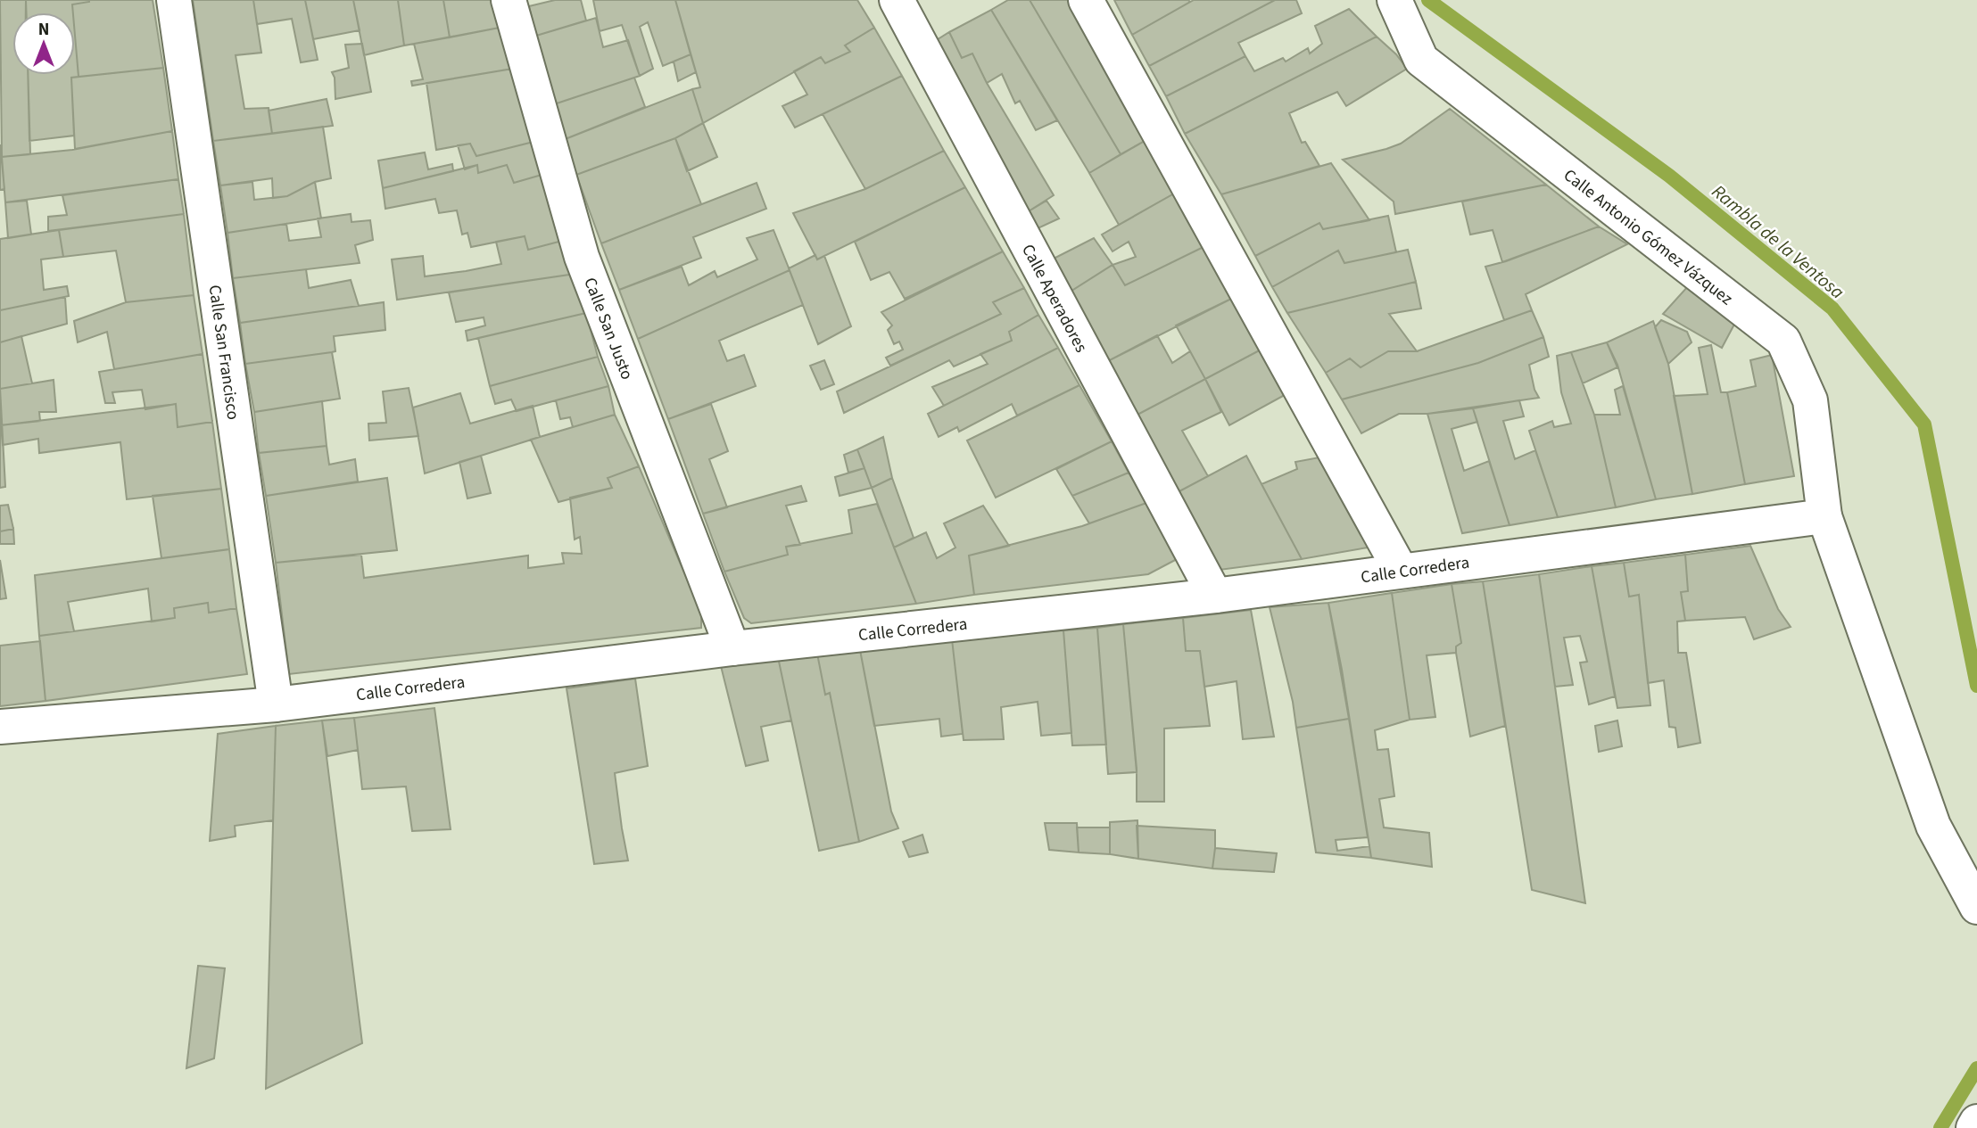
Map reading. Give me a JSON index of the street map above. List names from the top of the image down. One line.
{"streets":{"street":["Calle Antonio Gómez Vázquez","Calle Aperadores","Calle San Justo","Calle San Francisco","Calle Corredera"]},"crossings":[["Calle Antonio Gómez Vázquez","Calle Corredera"],["Calle Aperadores","Calle Corredera"],["Calle San Justo","Calle Corredera"],["Calle San Francisco","Calle Corredera"]],"water":["Rambla de la Ventosa"],"north":"top"}
